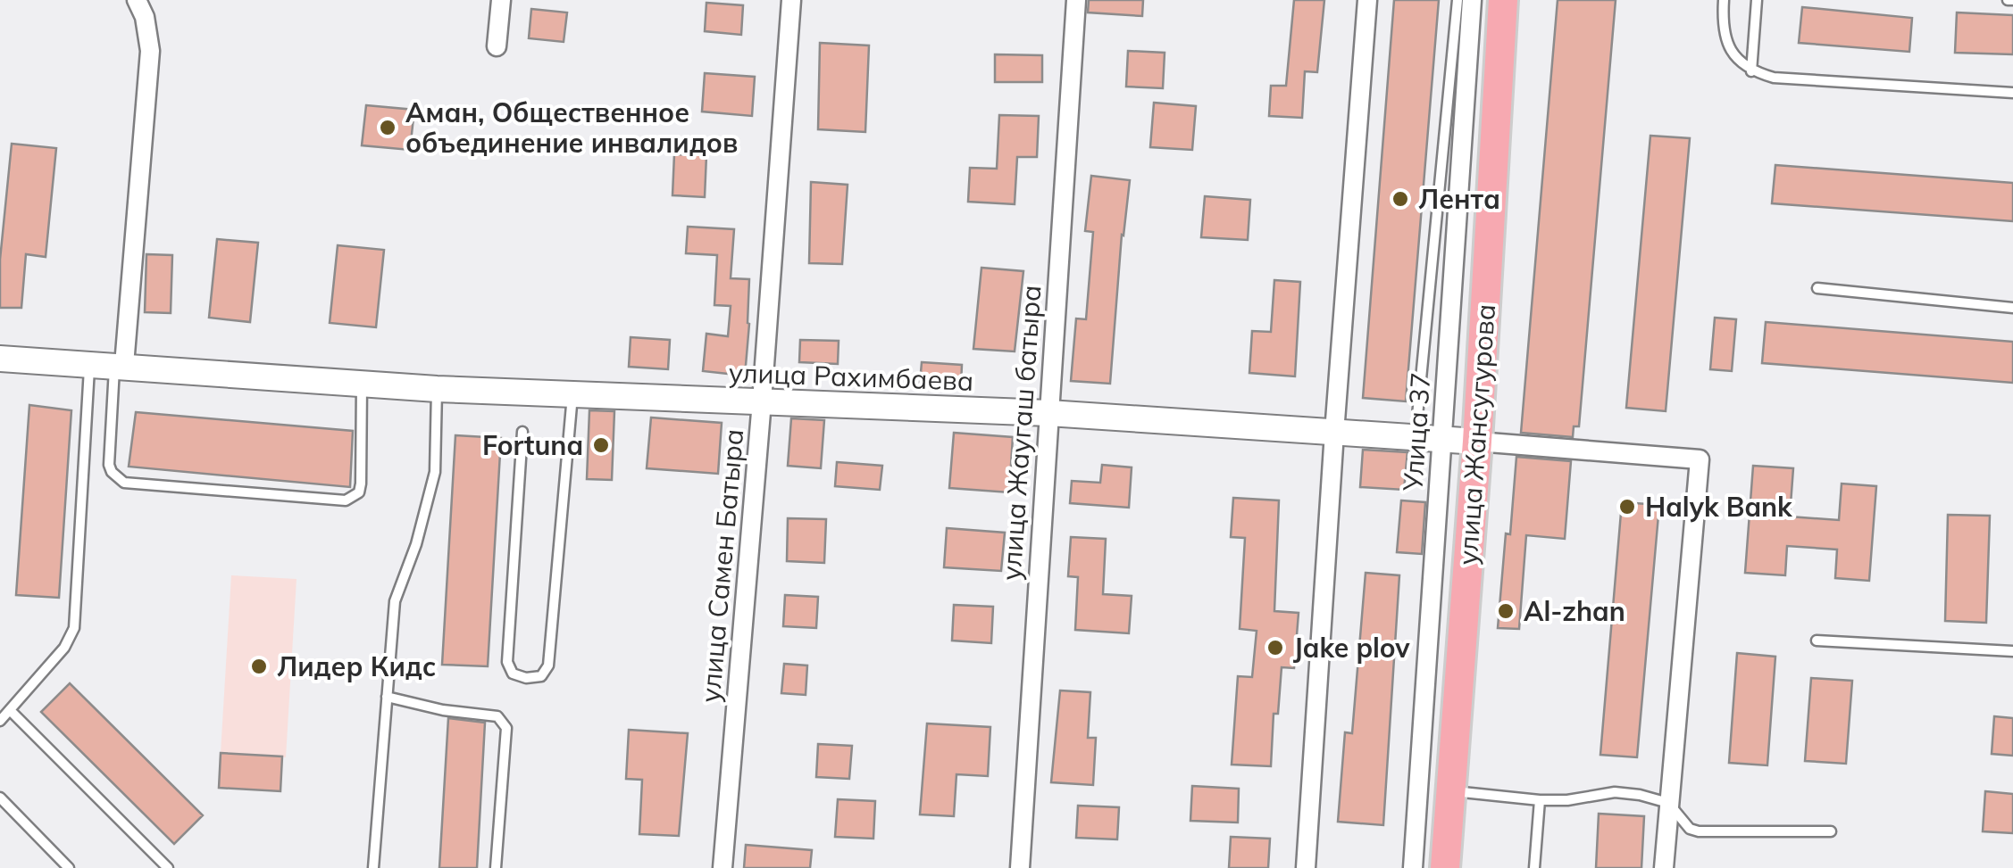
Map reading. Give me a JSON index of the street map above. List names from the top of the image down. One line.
{"streets":{"main road":["улица Жансугурова"],"street":["улица Рахимбаева","Улица 37","улица Жаугаш батыра","улица Самен Батыра"]},"crossings":[["улица Рахимбаева","улица Жаугаш батыра"],["улица Рахимбаева","улица Жансугурова"],["улица Рахимбаева","улица Самен Батыра"]],"places":["Аман, Общественное объединение инвалидов","Лента","Fortuna","Halyk Bank","Al-zhan","Jake plov","Лидер Кидс"]}
